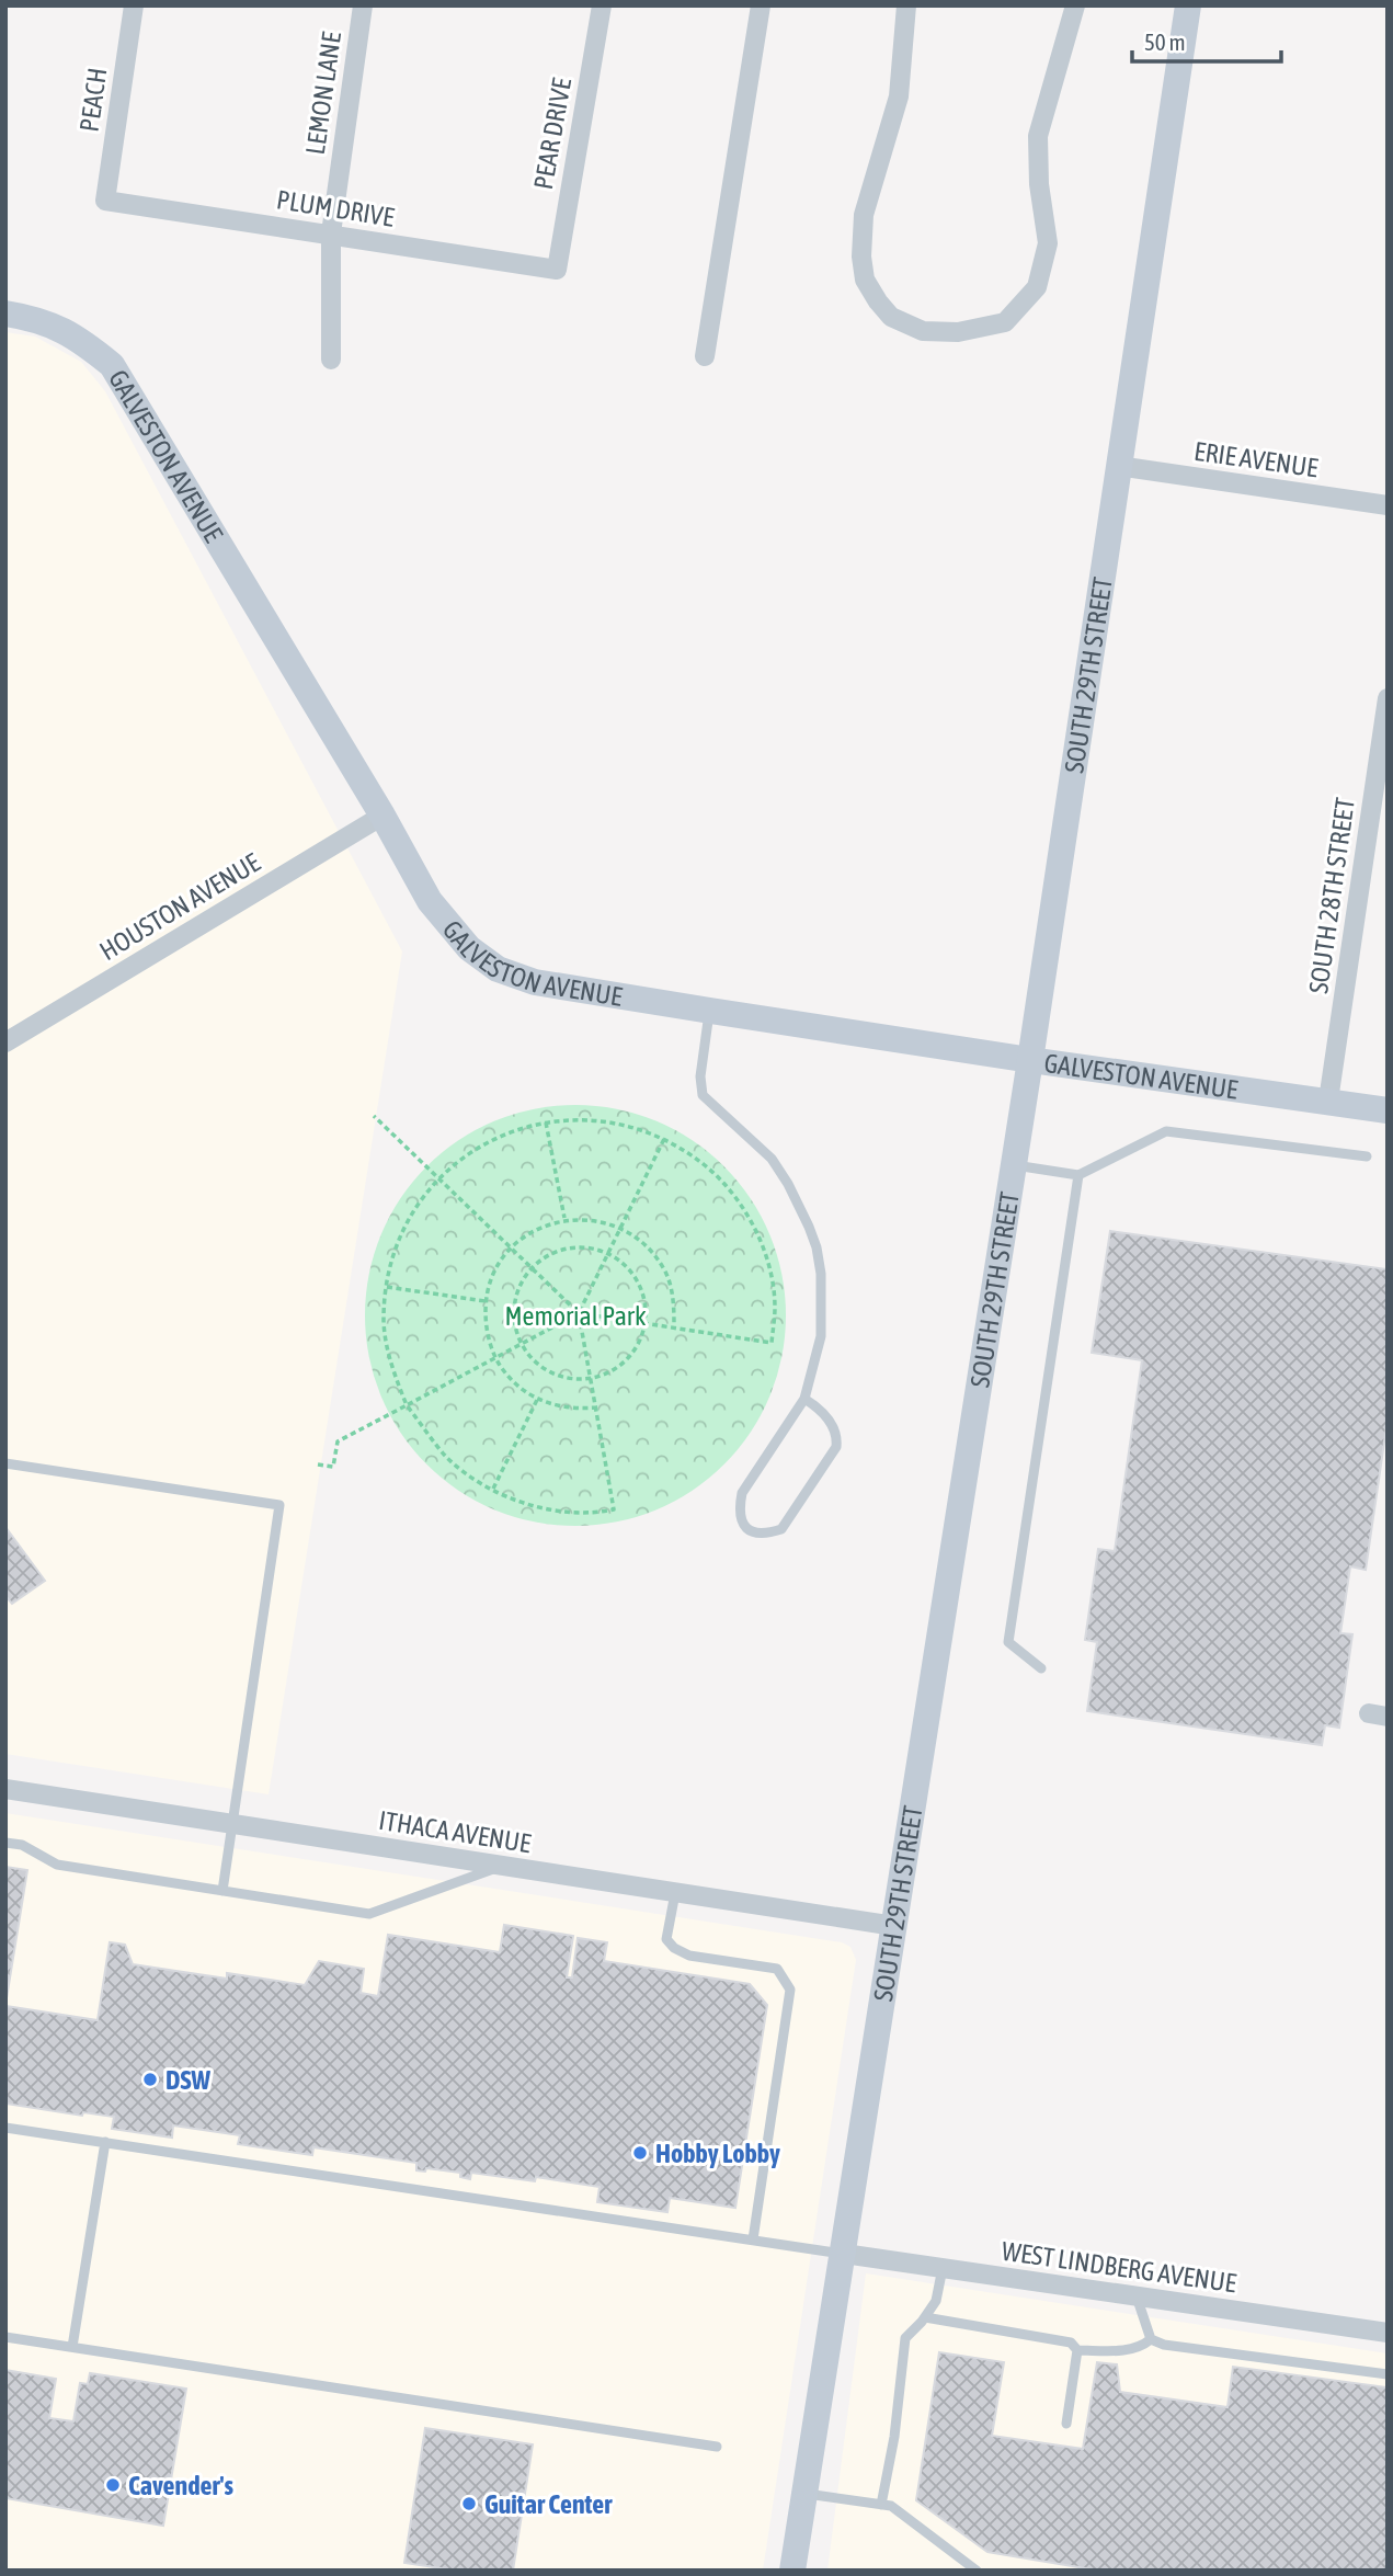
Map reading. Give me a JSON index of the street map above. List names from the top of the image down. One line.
{"streets":{"street":["LEMON LANE","PEACH","PEAR DRIVE","PLUM DRIVE","GALVESTON AVENUE","ERIE AVENUE","SOUTH 29TH STREET","SOUTH 28TH STREET","HOUSTON AVENUE","ITHACA AVENUE","WEST LINDBERG AVENUE"]},"crossings":[["LEMON LANE","PLUM DRIVE"],["PEACH","PLUM DRIVE"],["PEAR DRIVE","PLUM DRIVE"],["GALVESTON AVENUE","SOUTH 29TH STREET"],["GALVESTON AVENUE","SOUTH 28TH STREET"],["GALVESTON AVENUE","HOUSTON AVENUE"],["ERIE AVENUE","SOUTH 29TH STREET"],["SOUTH 29TH STREET","ITHACA AVENUE"],["SOUTH 29TH STREET","WEST LINDBERG AVENUE"]],"parks":["Memorial Park"],"places":["DSW","Hobby Lobby","Cavender's","Guitar Center"],"scale_bar":"50 m"}
